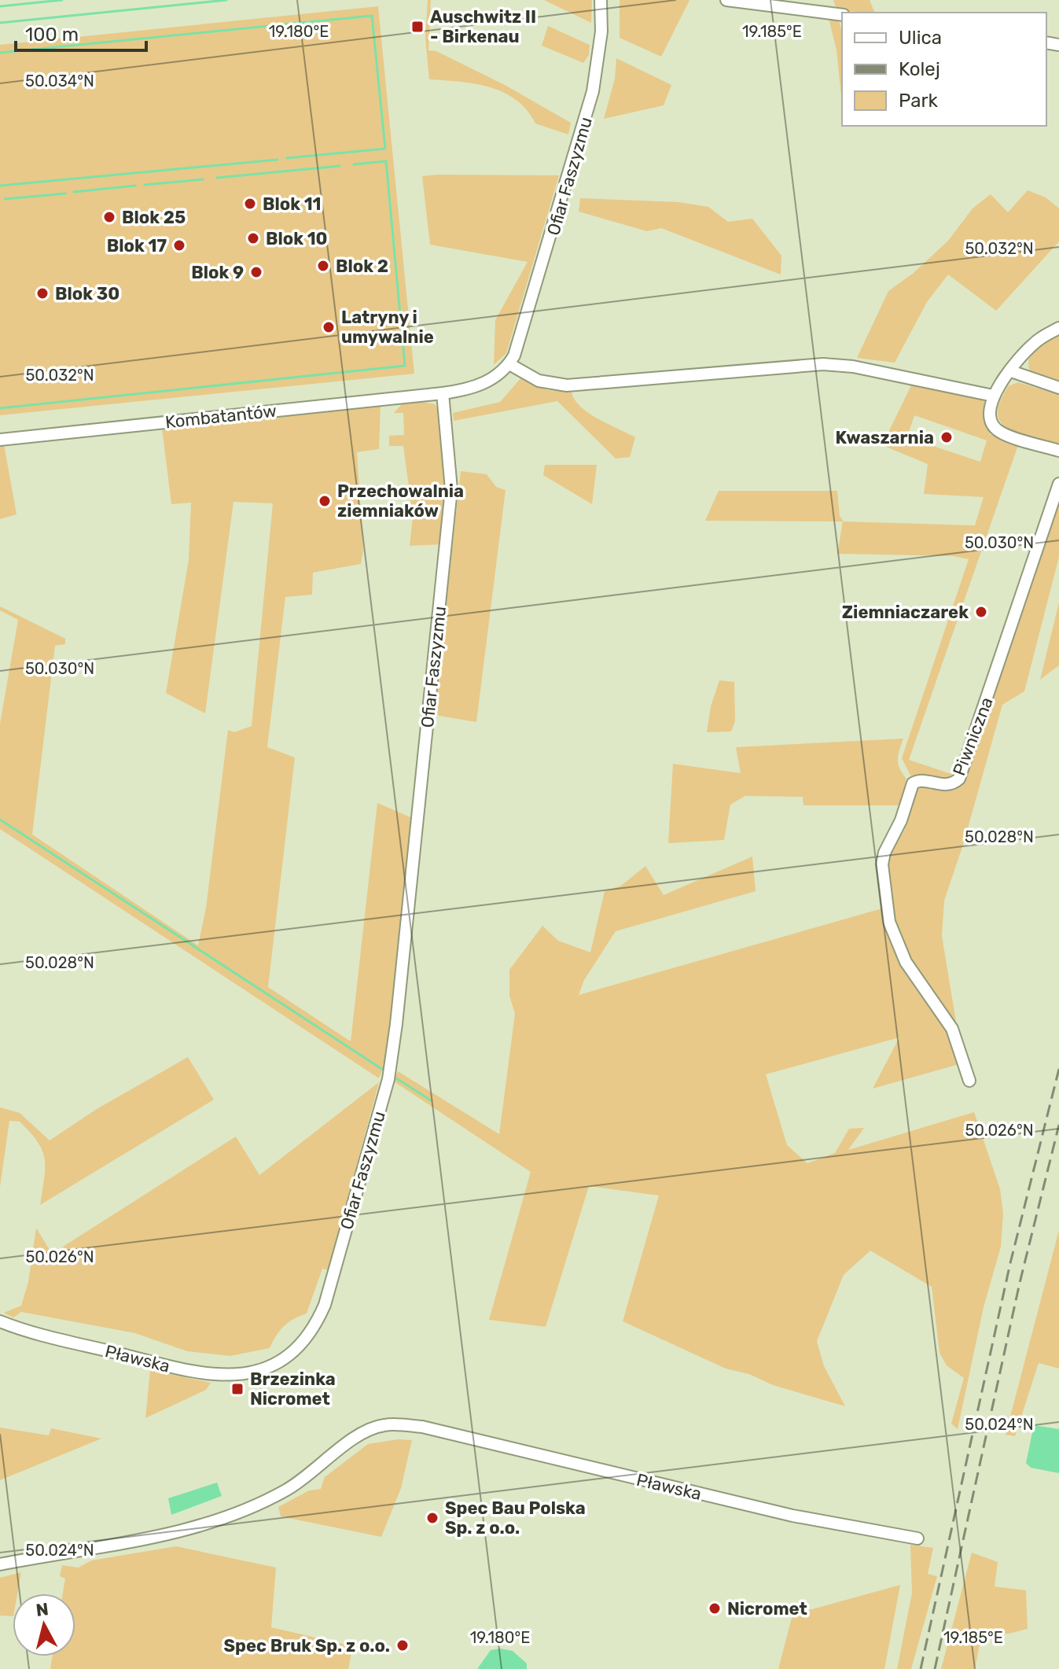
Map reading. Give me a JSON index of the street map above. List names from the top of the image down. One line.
{"streets":{"street":["Ofiar Faszyzmu","Kombatantów","Piwniczna","Pławska"]},"crossings":[["Ofiar Faszyzmu","Kombatantów"],["Ofiar Faszyzmu","Pławska"]],"places":{"transit":["Auschwitz II - Birkenau","Brzezinka Nicromet"],"other":["Blok 11","Blok 25","Blok 10","Blok 17","Blok 2","Blok 9","Blok 30","Latryny i umywalnie","Kwaszarnia","Przechowalnia ziemniaków","Ziemniaczarek","Spec Bau Polska Sp. z o.o.","Nicromet","Spec Bruk Sp. z o.o."]},"legend":["Ulica","Kolej","Park"],"scale_bar":"100 m","north":"top","coordinates":["19.180°E","19.185°E","50.034°N","50.032°N","50.030°N","50.028°N","50.026°N","50.024°N"]}
